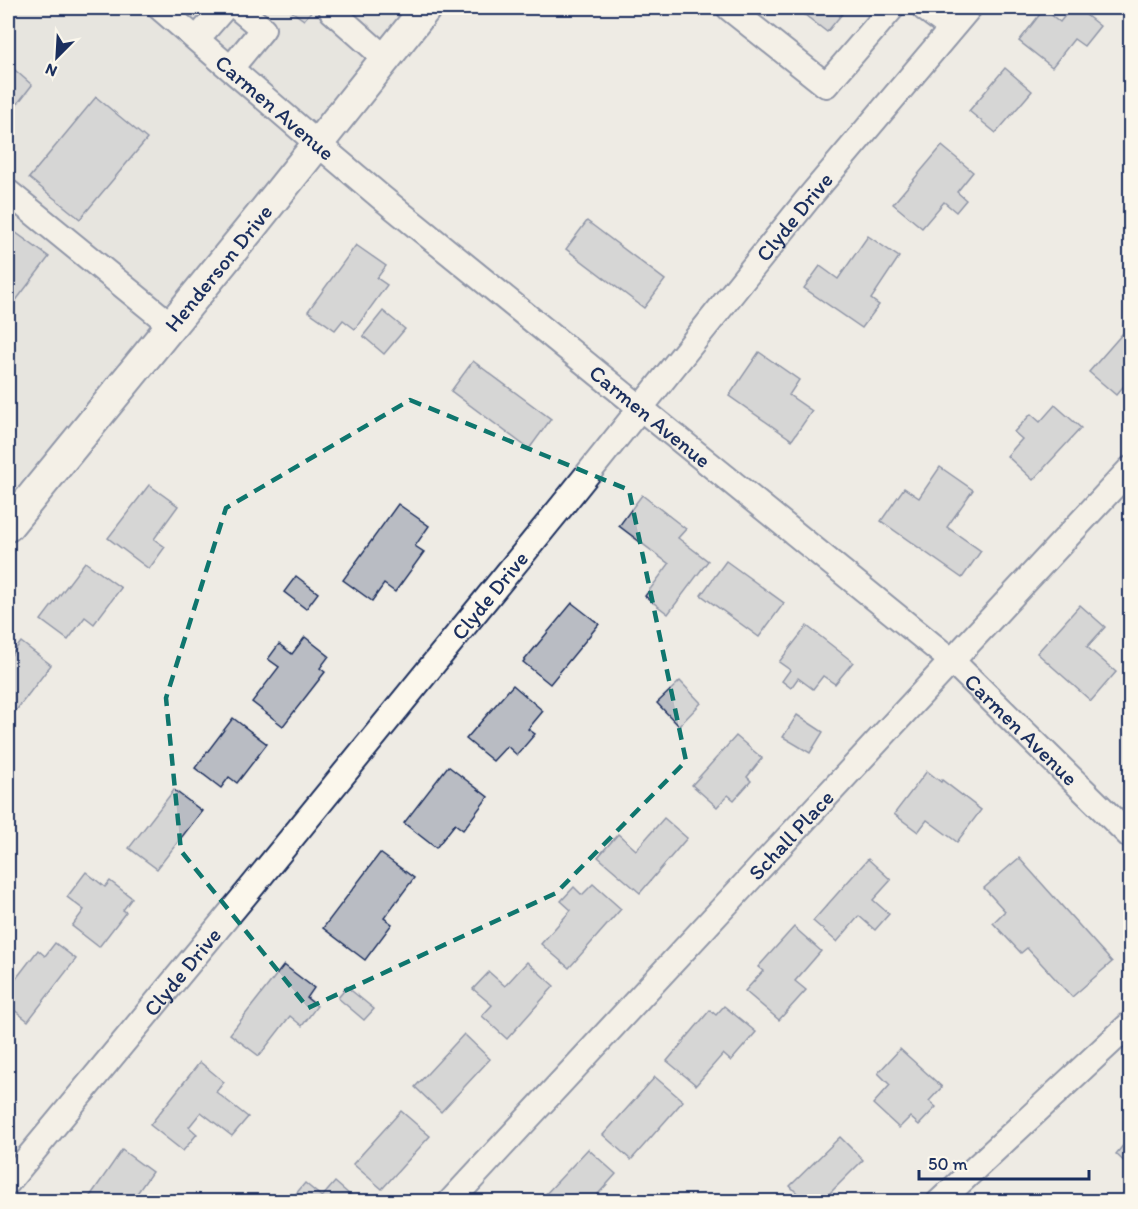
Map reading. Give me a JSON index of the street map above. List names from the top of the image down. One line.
{"streets":{"main road":["Henderson Drive"],"street":["Carmen Avenue","Clyde Drive","Schall Place"]},"crossings":[["Carmen Avenue","Clyde Drive"],["Carmen Avenue","Henderson Drive"],["Carmen Avenue","Schall Place"]],"scale_bar":"50 m","north":"bottom left"}
